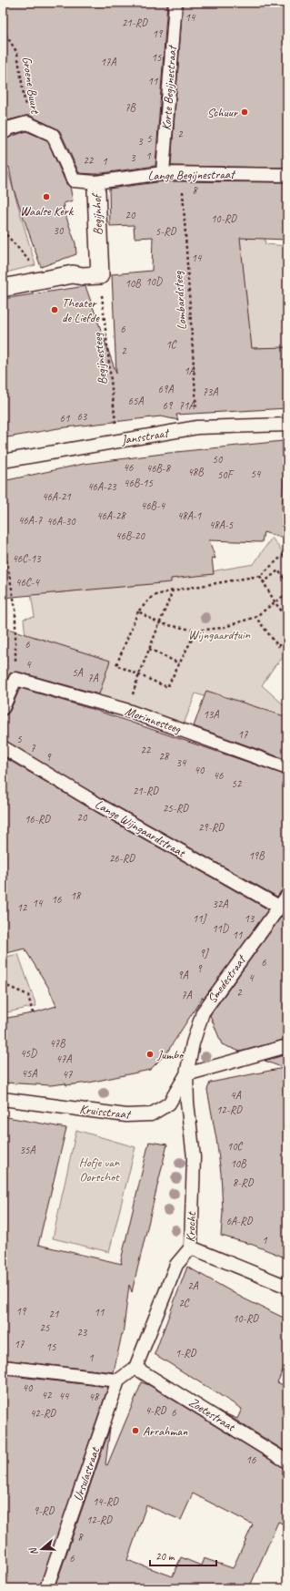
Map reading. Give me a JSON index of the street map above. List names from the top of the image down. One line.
{"streets":{"street":["Korte Begijnestraat","Lange Begijnestraat","Begijnhof","Jansstraat","Morinnesteeg","Lange Wijngaardstraat","Smedestraat","Kruisstraat","Krocht","Zoetestraat","Ursulastraat"],"path":["Groene Buurt","Lombardsteeg","Begijnesteeg"]},"crossings":[["Groene Buurt","Begijnhof"],["Korte Begijnestraat","Lange Begijnestraat"],["Lange Begijnestraat","Begijnhof"],["Lange Begijnestraat","Lombardsteeg"],["Begijnhof","Begijnesteeg"],["Lombardsteeg","Jansstraat"],["Begijnesteeg","Jansstraat"],["Lange Wijngaardstraat","Smedestraat"],["Smedestraat","Kruisstraat"],["Smedestraat","Krocht"],["Kruisstraat","Krocht"],["Krocht","Zoetestraat"]],"parks":["Wijngaardtuin","Hofje van Oorschot"],"places":["Schuur","Waalse Kerk","Theater de Liefde","Jumbo","Arrahman"],"house_numbers":["14","21-RD","19","15","17A","11","7B","2","5","3","1","3","22","1","8","20","10-RD","30","5-RD","14","10D","10B","6","1C","2","1A","69A","73A","65A","69","71A","63","61","50","46","46B-8","48B","54","50F","46B-15","46A-23","46A-21","46B-4","46A-28","48A-1","46A-7","46A-30","48A-5","46B-20","46C-13","46C-4","6","4","5A","7A","13A","17","5","7","22","28","9","34","40","46","52","21-RD","25-RD","20","16-RD","29-RD","19B","26-RD","18","16","14","32A","12","11J","13","11D","11","9J","6","9","9A","4","2","7A","47B","45D","47A","45A","47","4A","12-RD","10C","35A","10B","8-RD","6A-RD","1","2A","2C","19","11","21","10-RD","25","23","17","15","1-RD","1","40","42","44","48","4-RD","6","42-RD","16","14-RD","9-RD","12-RD","8","6"],"scale_bar":"20 m","north":"left"}
